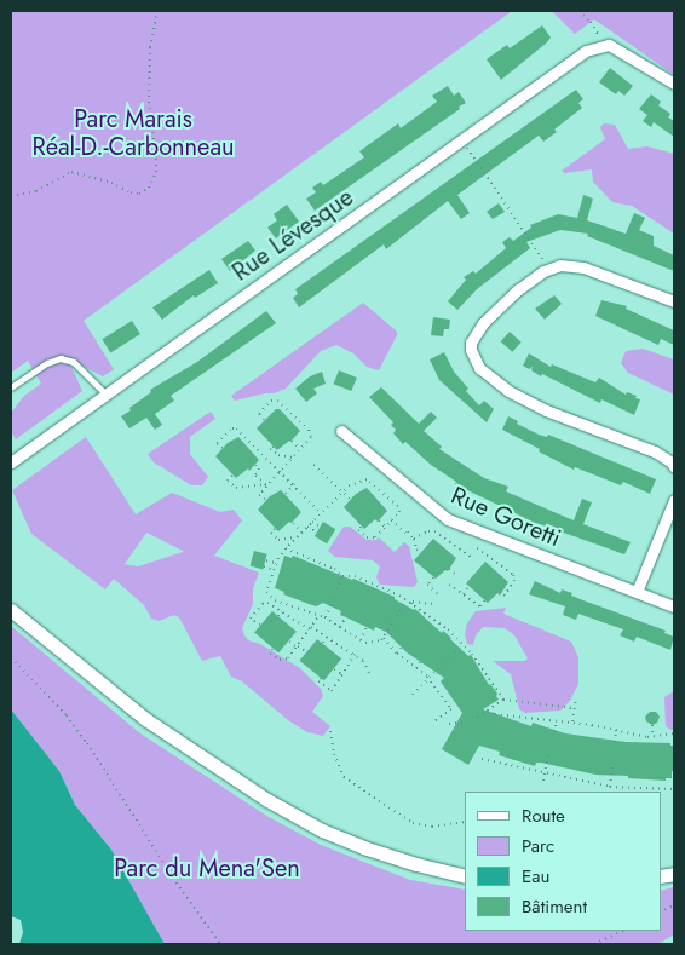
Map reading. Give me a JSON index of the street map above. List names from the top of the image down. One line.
{"streets":{"street":["Rue Lévesque","Rue Goretti"]},"parks":["Parc Marais Réal-D.-Carbonneau","Parc du Mena'Sen"],"legend":["Route","Parc","Eau","Bâtiment"]}
